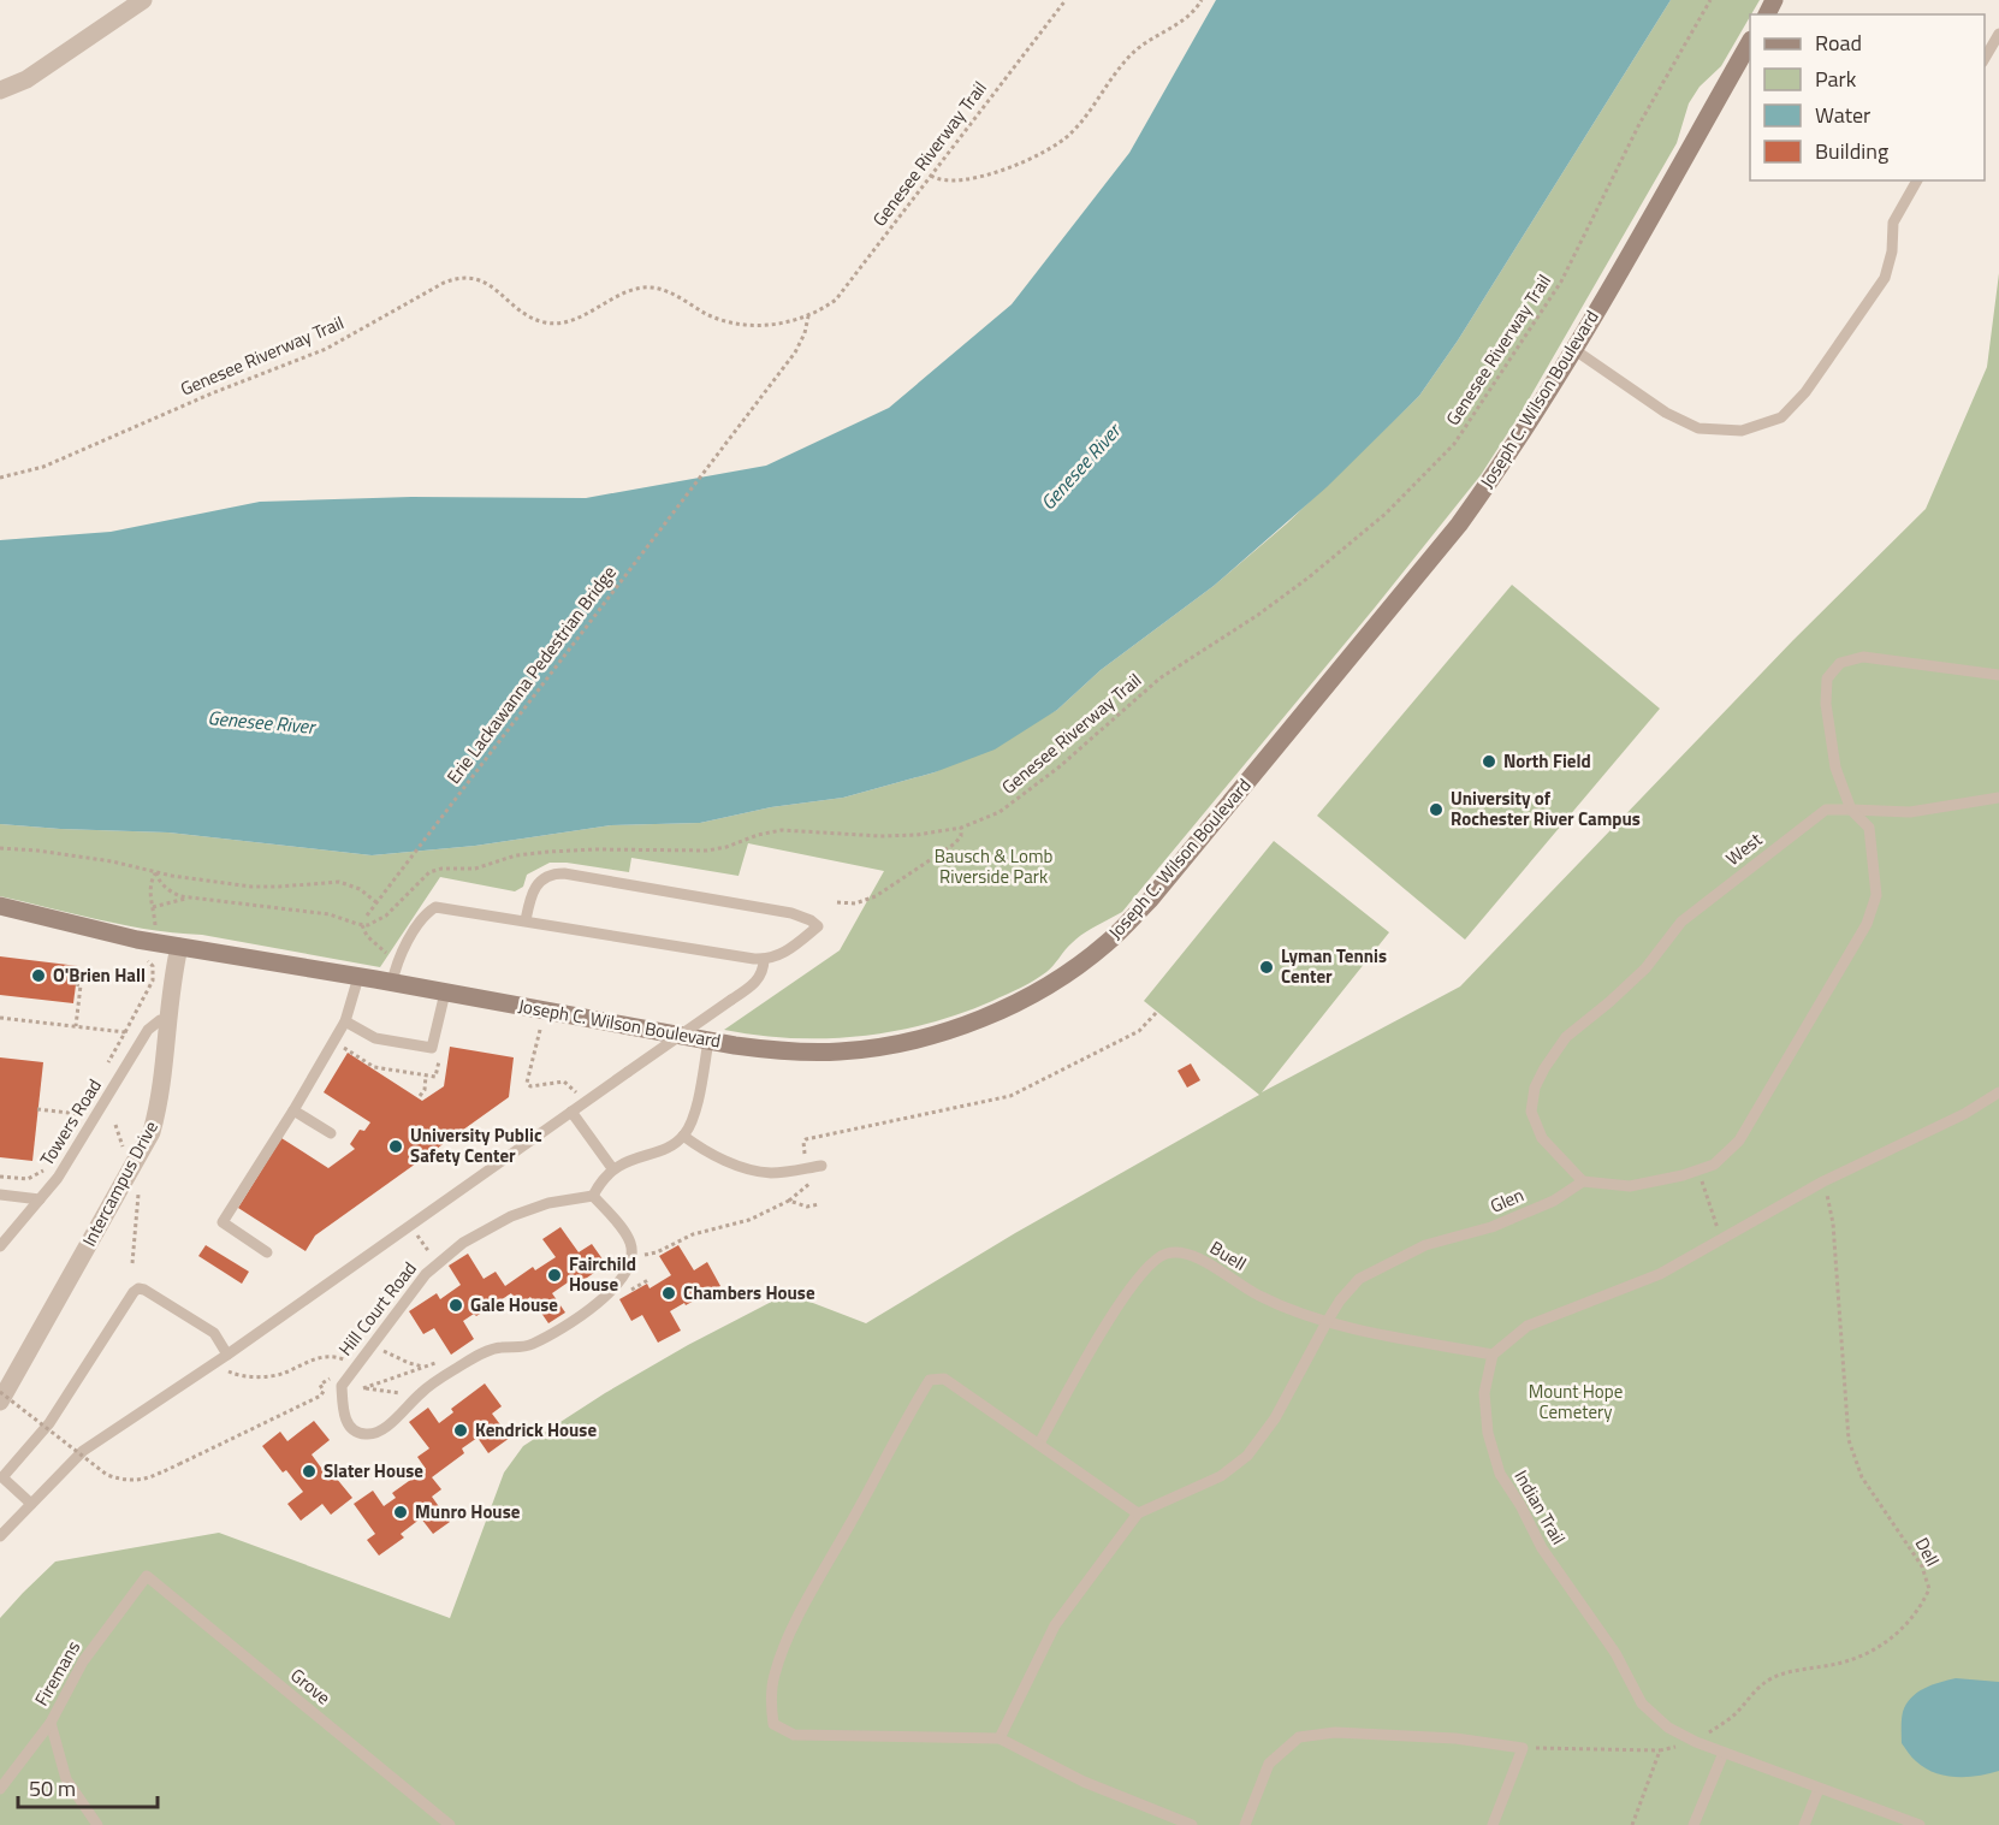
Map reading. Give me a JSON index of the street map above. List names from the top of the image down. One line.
{"streets":{"street":["Joseph C. Wilson Boulevard","Intercampus Drive"],"lane":["West","Towers Road","Glen","Buell","Hill Court Road","Indian Trail","Firemans","Grove"],"path":["Genesee Riverway Trail","Erie Lackawanna Pedestrian Bridge","Dell"]},"crossings":[["Genesee Riverway Trail","Erie Lackawanna Pedestrian Bridge"],["Joseph C. Wilson Boulevard","Intercampus Drive"],["West","Glen"],["Towers Road","Intercampus Drive"],["Glen","Buell"],["Buell","Indian Trail"],["Indian Trail","Dell"],["Firemans","Grove"]],"water":["Genesee River"],"parks":["Bausch & Lomb Riverside Park","Mount Hope Cemetery"],"places":["North Field","University of Rochester River Campus","Lyman Tennis Center","O'Brien Hall","University Public Safety Center","Fairchild House","Chambers House","Gale House","Kendrick House","Slater House","Munro House"],"legend":["Road","Park","Water","Building"],"scale_bar":"50 m"}
